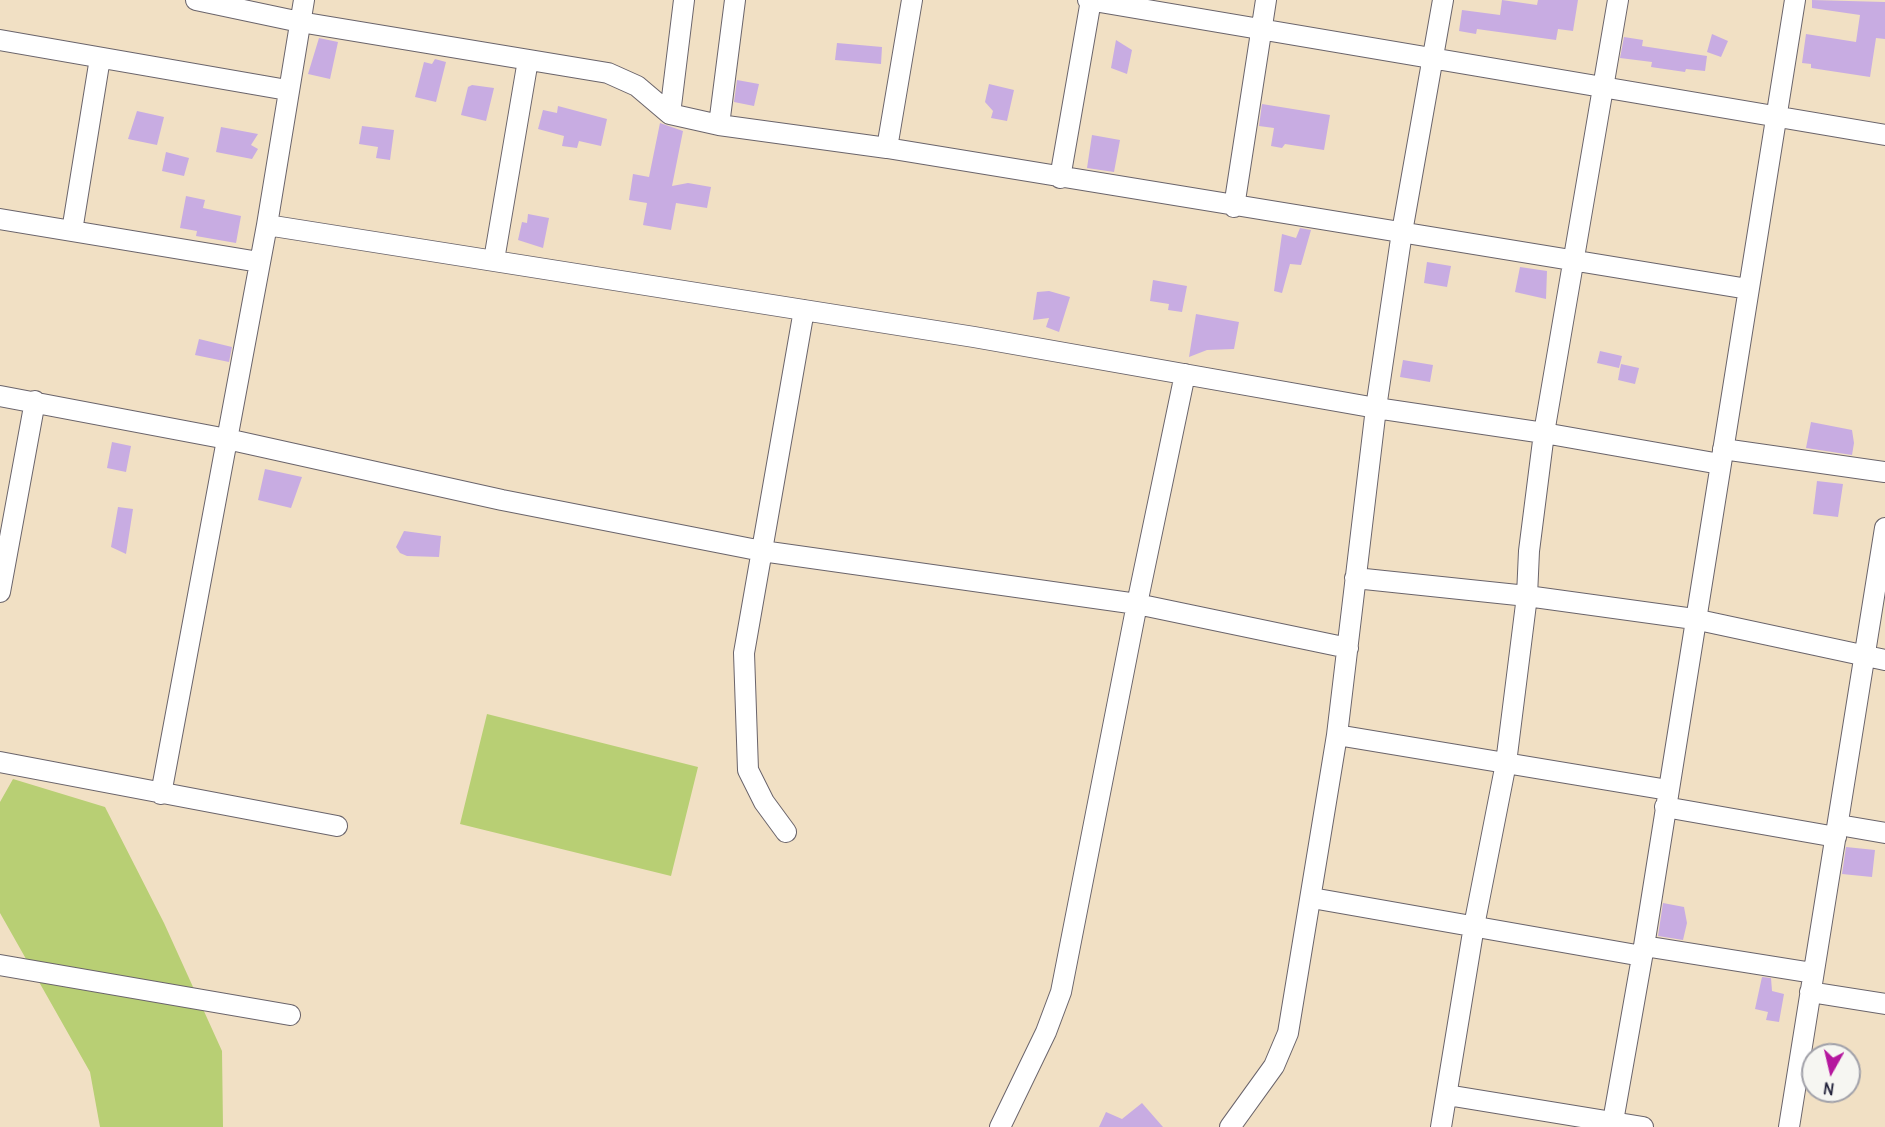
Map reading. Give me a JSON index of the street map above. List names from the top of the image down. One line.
{"north":"bottom"}
